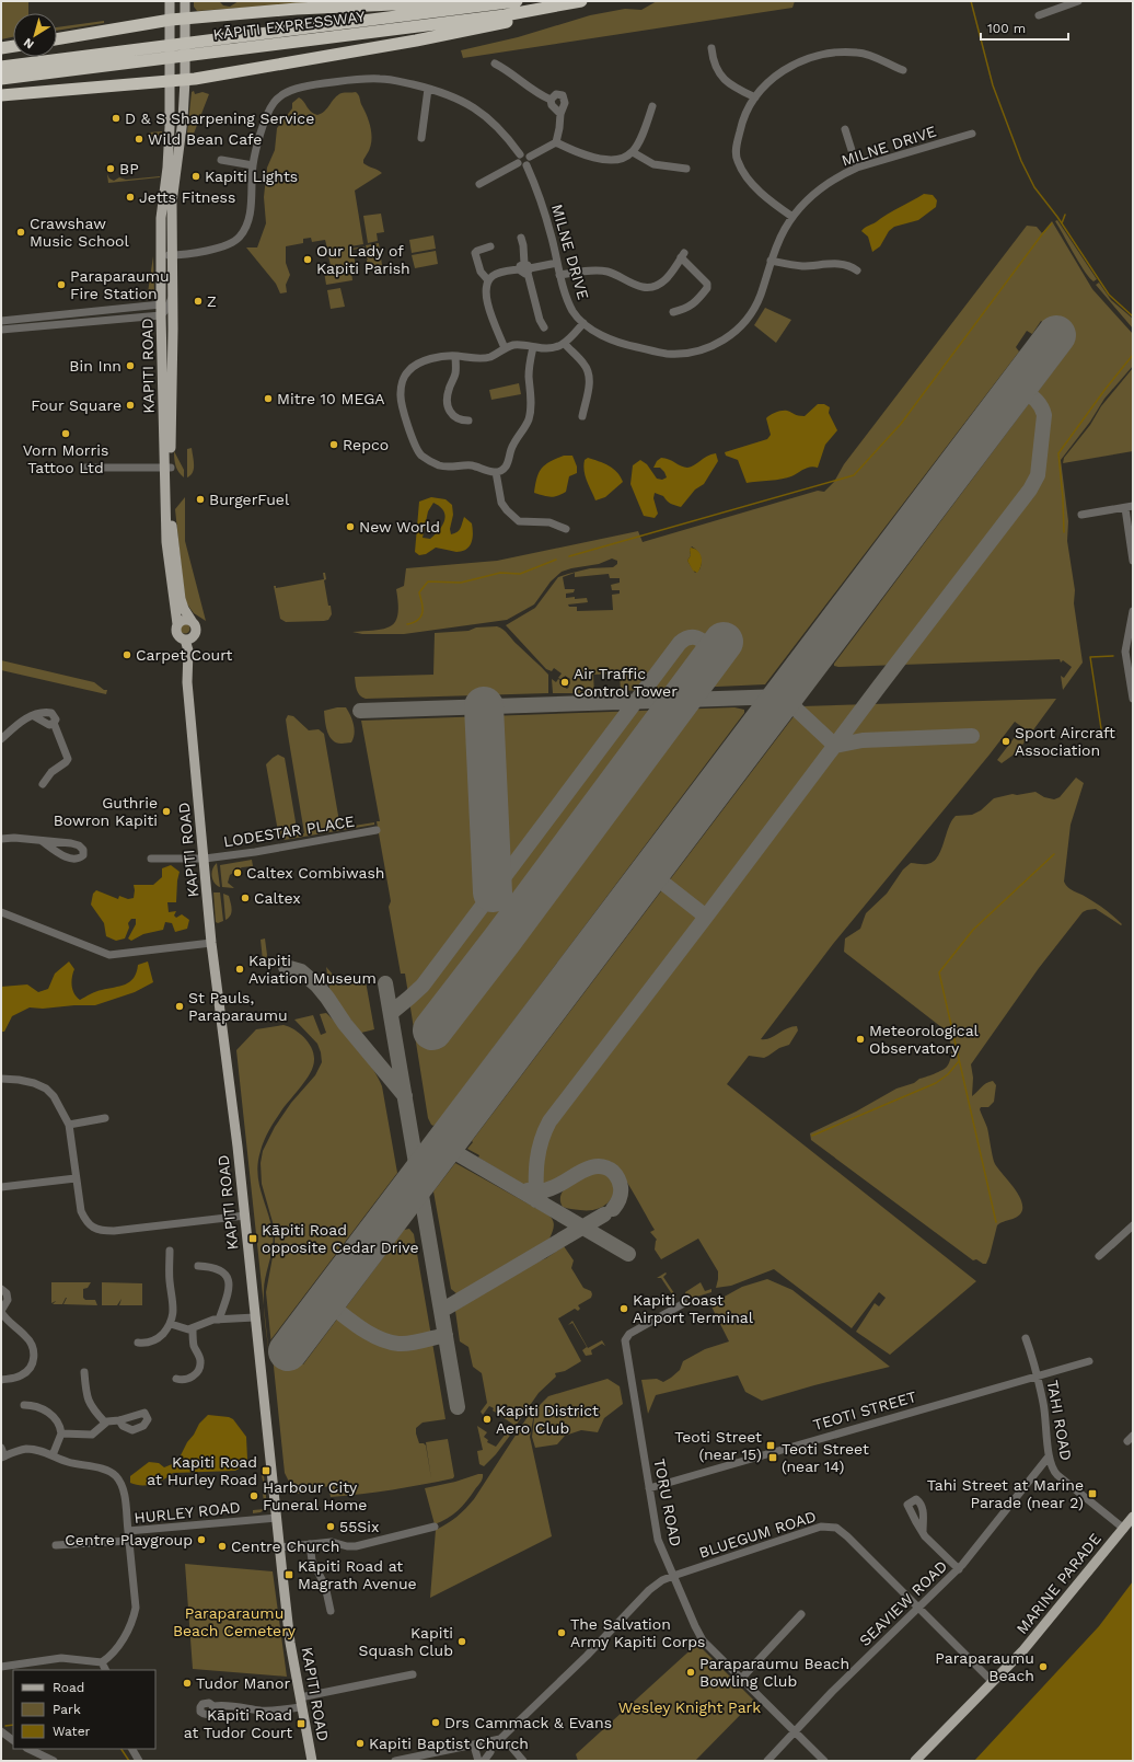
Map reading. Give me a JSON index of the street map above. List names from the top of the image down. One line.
{"streets":{"highway":["KĀPITI EXPRESSWAY"],"main road":["KAPITI ROAD","MARINE PARADE"],"street":["MILNE DRIVE","LODESTAR PLACE","TEOTI STREET","TAHI ROAD","TORU ROAD","HURLEY ROAD","BLUEGUM ROAD","SEAVIEW ROAD"]},"crossings":[["KAPITI ROAD","LODESTAR PLACE"],["KAPITI ROAD","HURLEY ROAD"],["TEOTI STREET","TAHI ROAD"],["TEOTI STREET","TORU ROAD"],["TAHI ROAD","MARINE PARADE"],["TAHI ROAD","SEAVIEW ROAD"],["TORU ROAD","BLUEGUM ROAD"],["TORU ROAD","SEAVIEW ROAD"],["BLUEGUM ROAD","SEAVIEW ROAD"]],"parks":["Paraparaumu Beach Cemetery","Wesley Knight Park"],"places":{"other":["D & S Sharpening Service","Wild Bean Cafe","BP","Kapiti Lights","Jetts Fitness","Crawshaw Music School","Our Lady of Kapiti Parish","Paraparaumu Fire Station","Z","Bin Inn","Mitre 10 MEGA","Four Square","Vorn Morris Tattoo Ltd","Repco","BurgerFuel","New World","Carpet Court","Air Traffic Control Tower","Sport Aircraft Association","Guthrie Bowron Kapiti","Caltex Combiwash","Caltex","Kapiti Aviation Museum","St Pauls, Paraparaumu","Meteorological Observatory","Kapiti Coast Airport Terminal","Kapiti District Aero Club","Harbour City Funeral Home","55Six","Centre Playgroup","Centre Church","The Salvation Army Kapiti Corps","Kapiti Squash Club","Paraparaumu Beach","Paraparaumu Beach Bowling Club","Tudor Manor","Drs Cammack & Evans","Kapiti Baptist Church"],"transit":["Kāpiti Road opposite Cedar Drive","Teoti Street (near 15)","Teoti Street (near 14)","Kapiti Road at Hurley Road","Tahi Street at Marine Parade (near 2)","Kāpiti Road at Magrath Avenue","Kāpiti Road at Tudor Court"]},"legend":["Road","Park","Water"],"scale_bar":"100 m","north":"bottom left"}
